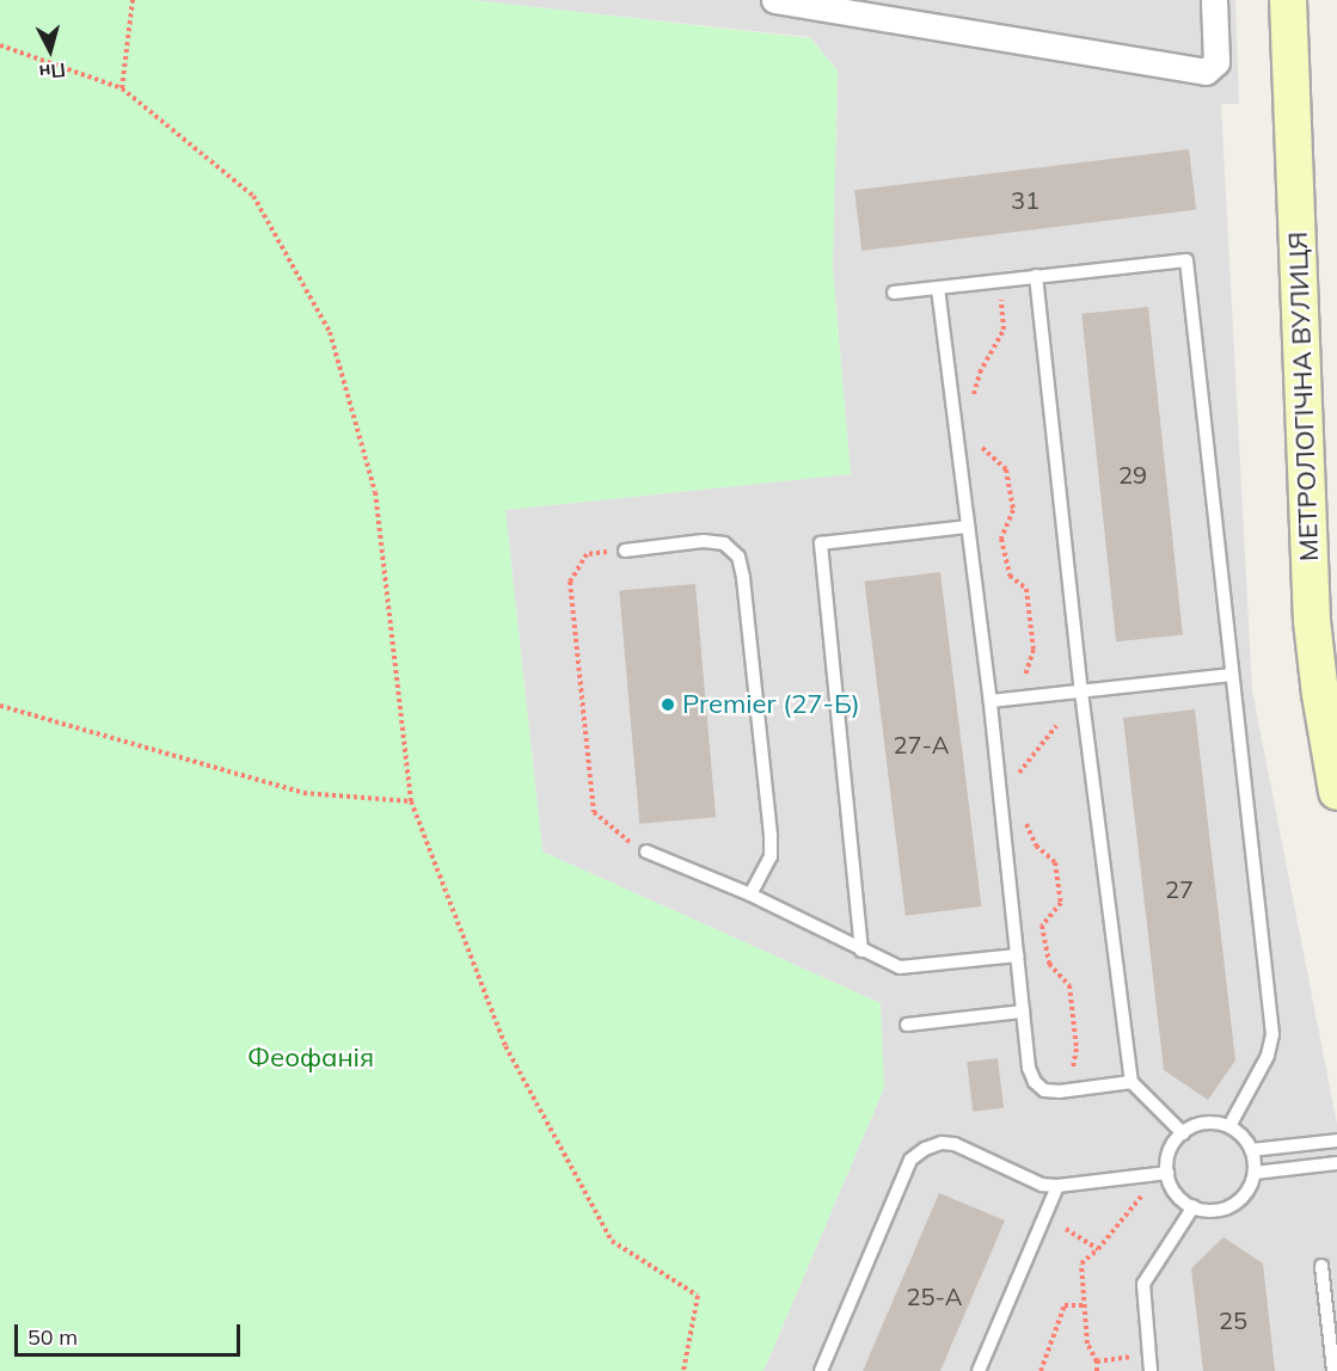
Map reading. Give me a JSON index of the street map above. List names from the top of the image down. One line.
{"streets":{"street":["МЕТРОЛОГІЧНА ВУЛИЦЯ"]},"parks":["Феофанія"],"places":["Premier (27-Б)"],"house_numbers":["31","29","27-А","27","25-А","25"],"scale_bar":"50 m","north":"bottom"}
